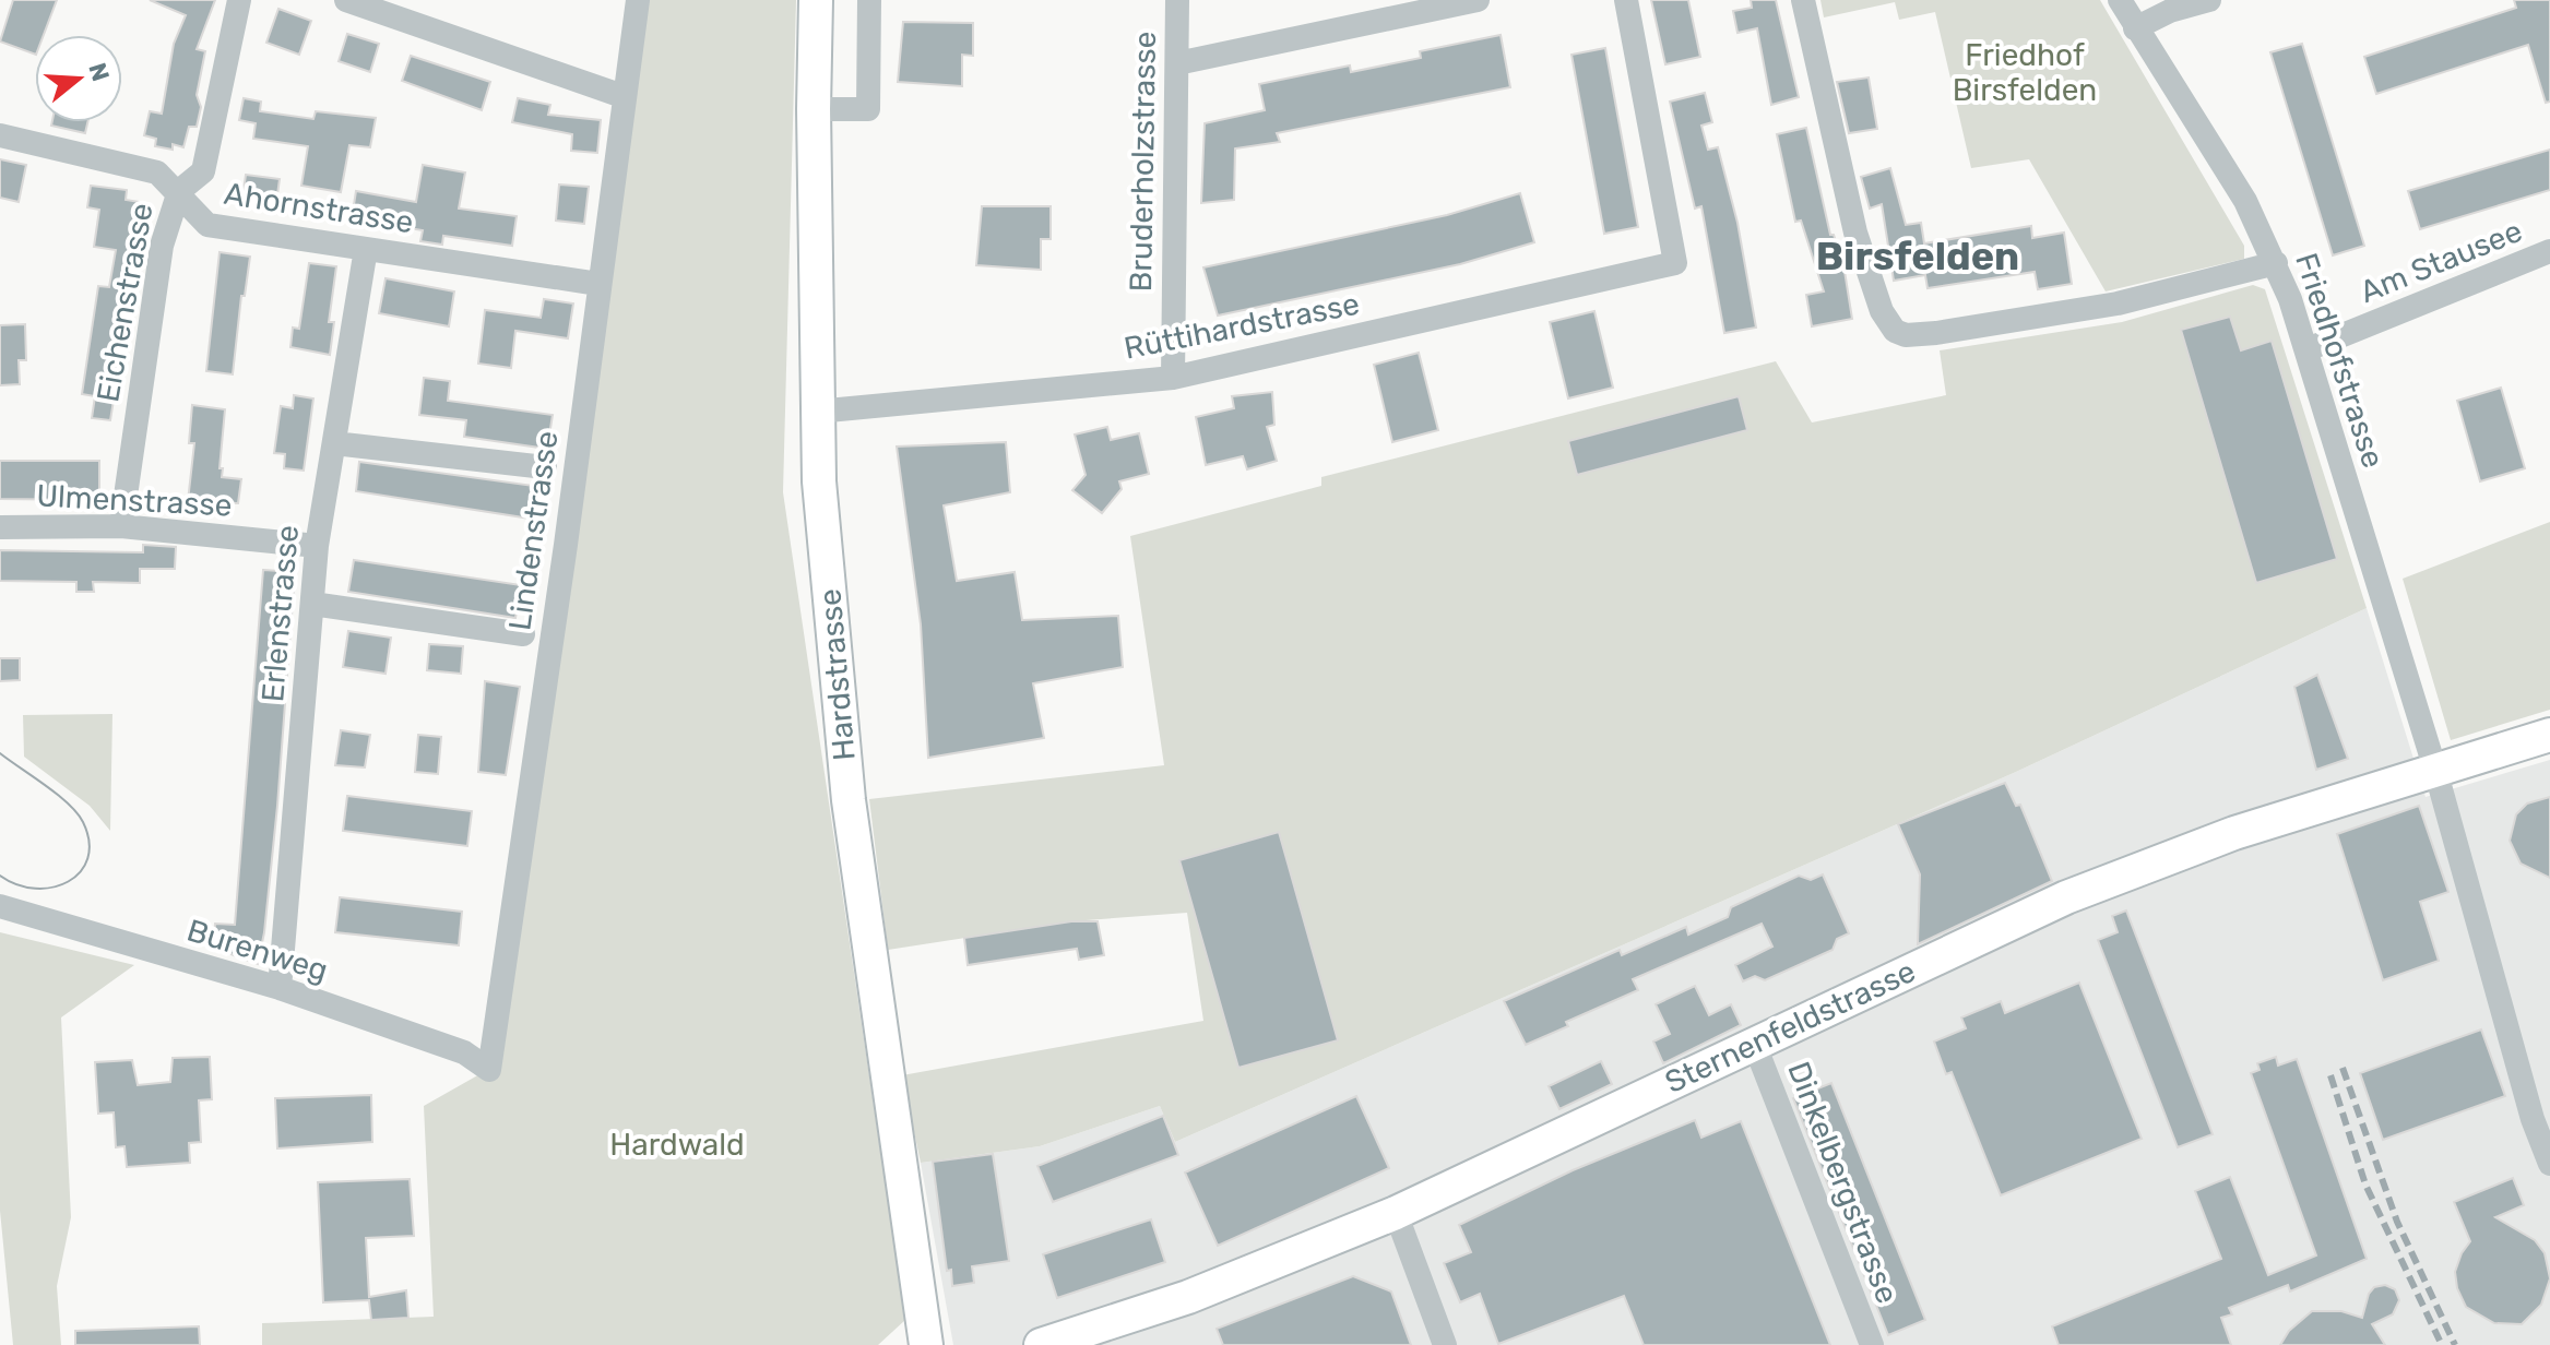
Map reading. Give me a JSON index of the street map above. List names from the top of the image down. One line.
{"streets":{"street":["Bruderholzstrasse","Ahornstrasse","Am Stausee","Eichenstrasse","Rüttihardstrasse","Friedhofstrasse","Ulmenstrasse","Lindenstrasse","Erlenstrasse","Hardstrasse","Burenweg","Sternenfeldstrasse","Dinkelbergstrasse"]},"crossings":[["Bruderholzstrasse","Rüttihardstrasse"],["Ahornstrasse","Eichenstrasse"],["Ahornstrasse","Lindenstrasse"],["Ahornstrasse","Erlenstrasse"],["Am Stausee","Friedhofstrasse"],["Eichenstrasse","Ulmenstrasse"],["Rüttihardstrasse","Hardstrasse"],["Friedhofstrasse","Sternenfeldstrasse"],["Ulmenstrasse","Erlenstrasse"],["Lindenstrasse","Burenweg"],["Erlenstrasse","Burenweg"],["Sternenfeldstrasse","Dinkelbergstrasse"]],"districts":["Birsfelden"],"parks":["Friedhof Birsfelden","Hardwald"],"north":"right"}
